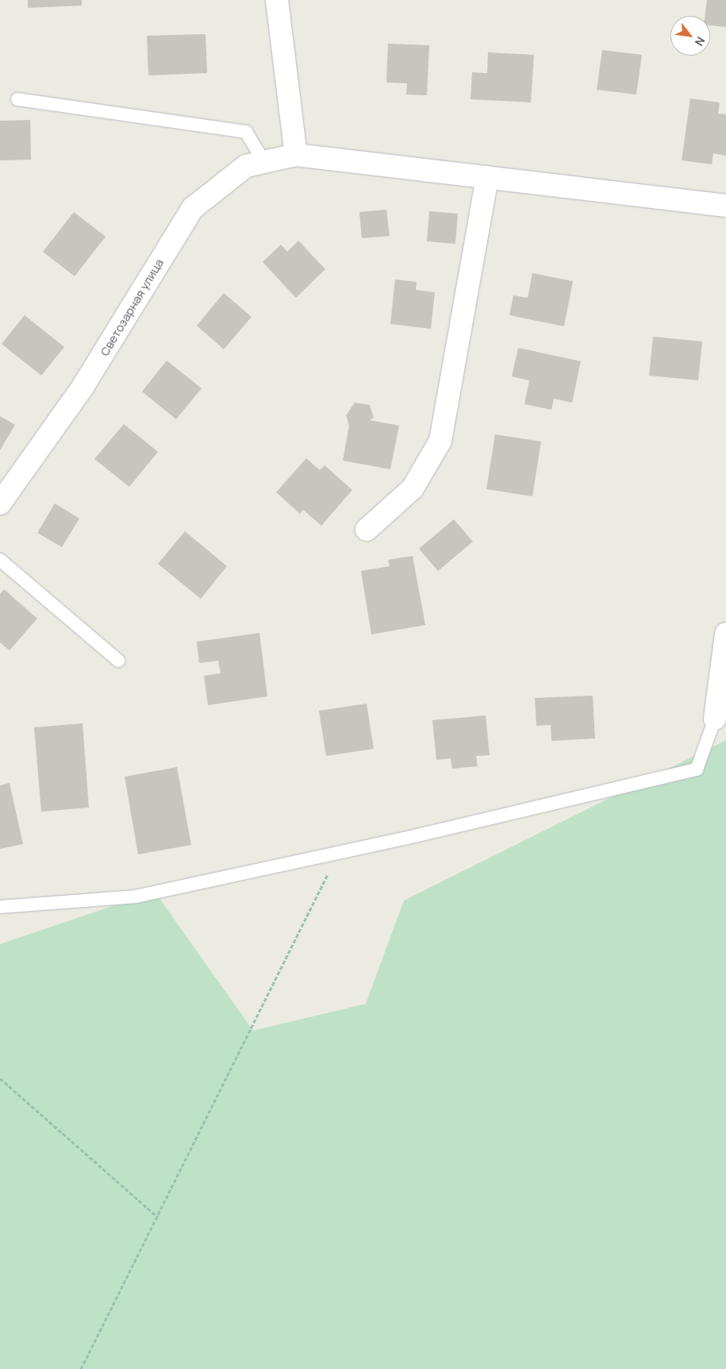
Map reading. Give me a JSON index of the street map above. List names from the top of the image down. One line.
{"streets":{"street":["Светозарная улица"]},"north":"bottom right"}
